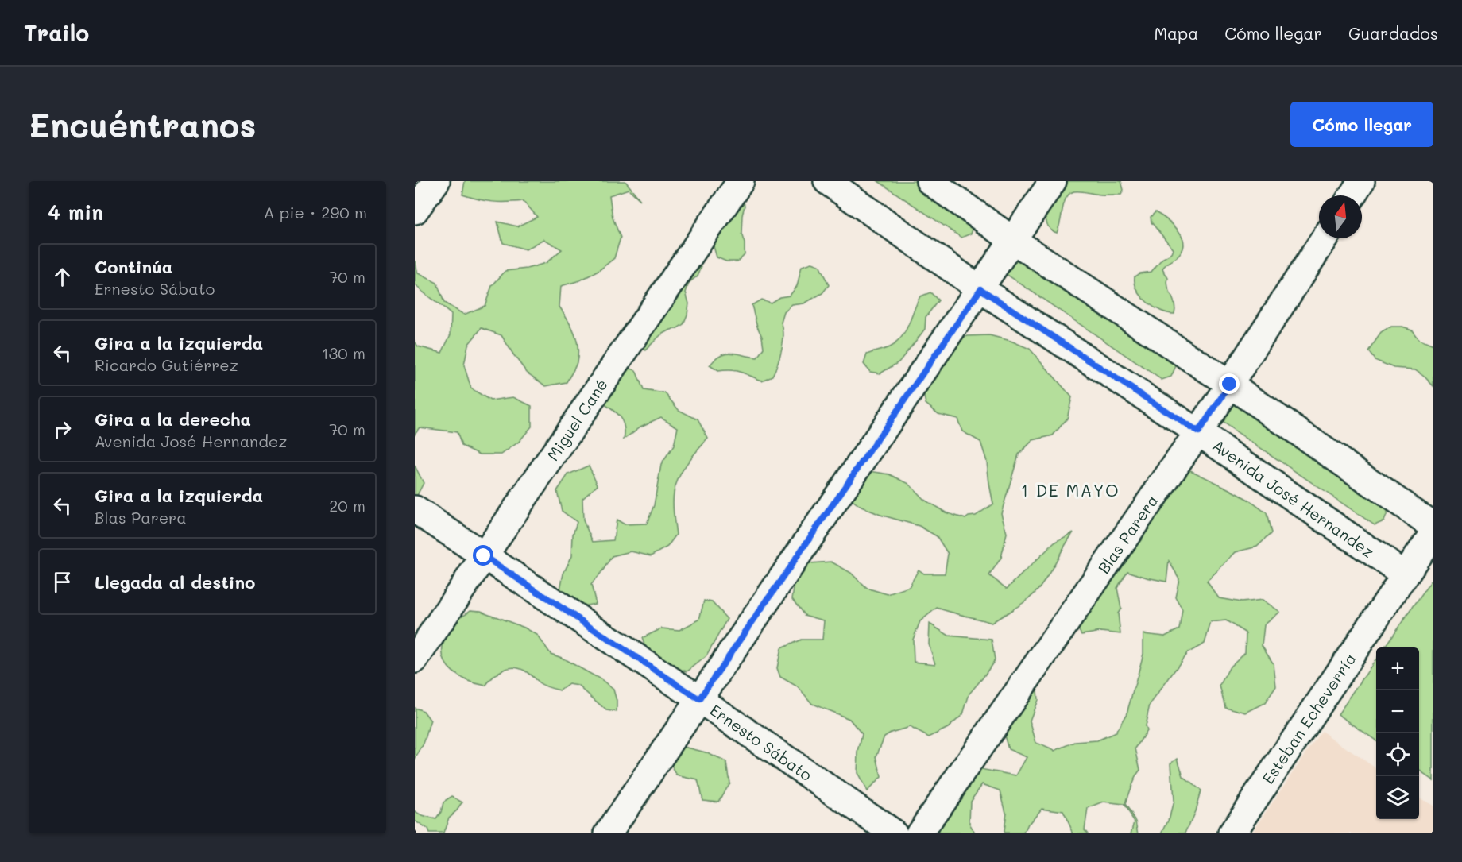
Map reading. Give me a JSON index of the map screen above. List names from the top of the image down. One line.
{"streets":{"street":["Miguel Cané","Avenida José Hernandez","Blas Parera","Esteban Echeverría","Ernesto Sábato"]},"crossings":[["Miguel Cané","Ernesto Sábato"],["Avenida José Hernandez","Blas Parera"],["Avenida José Hernandez","Esteban Echeverría"]],"districts":["1 DE MAYO"],"north":"top","page":{"header":"Trailo","nav":["Mapa","Cómo llegar","Guardados"],"buttons":"Cómo llegar","title":"Encuéntranos","heading":["4 min","A pie · 290 m"],"list":[["Continúa","Ernesto Sábato","70 m"],["Gira a la izquierda","Ricardo Gutiérrez","130 m"],["Gira a la derecha","Avenida José Hernandez","70 m"],["Gira a la izquierda","Blas Parera","20 m"],"Llegada al destino"],"map_buttons":["+","−"]}}
